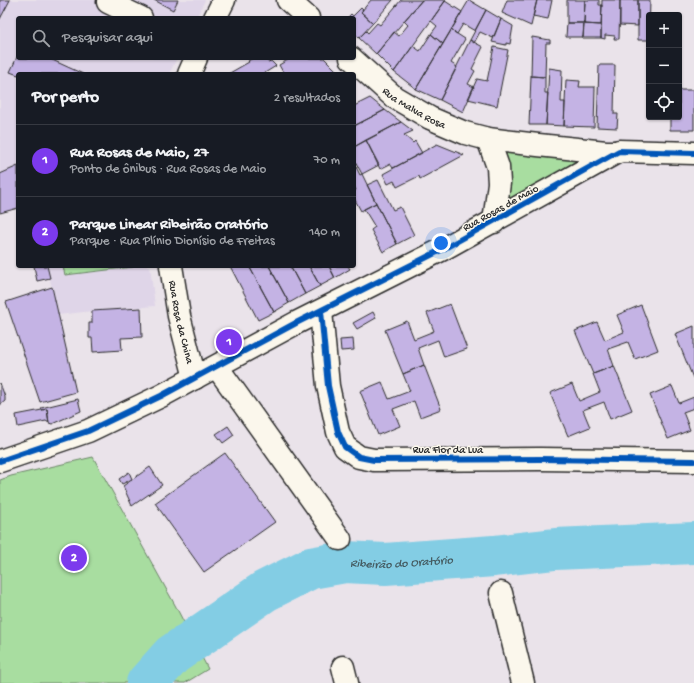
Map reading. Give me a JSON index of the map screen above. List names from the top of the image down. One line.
{"streets":{"street":["Rua Malva Rosa","Rua Rosas de Maio","Rua Rosa da China","Rua Flor da Lua"]},"crossings":[["Rua Malva Rosa","Rua Rosas de Maio"],["Rua Rosas de Maio","Rua Rosa da China"],["Rua Rosas de Maio","Rua Flor da Lua"]],"water":["Ribeirão do Oratório"],"page":{"map_buttons":["+","−"],"search":"Pesquisar aqui","heading":["Por perto","2 resultados"],"list":[{"mark":"1","name":"Rua Rosas de Maio, 27","note":"Ponto de ônibus · Rua Rosas de Maio","value":"70 m"},{"mark":"2","name":"Parque Linear Ribeirão Oratório","note":"Parque · Rua Plínio Dionísio de Freitas","value":"140 m"}],"pins":["1","2"]}}
